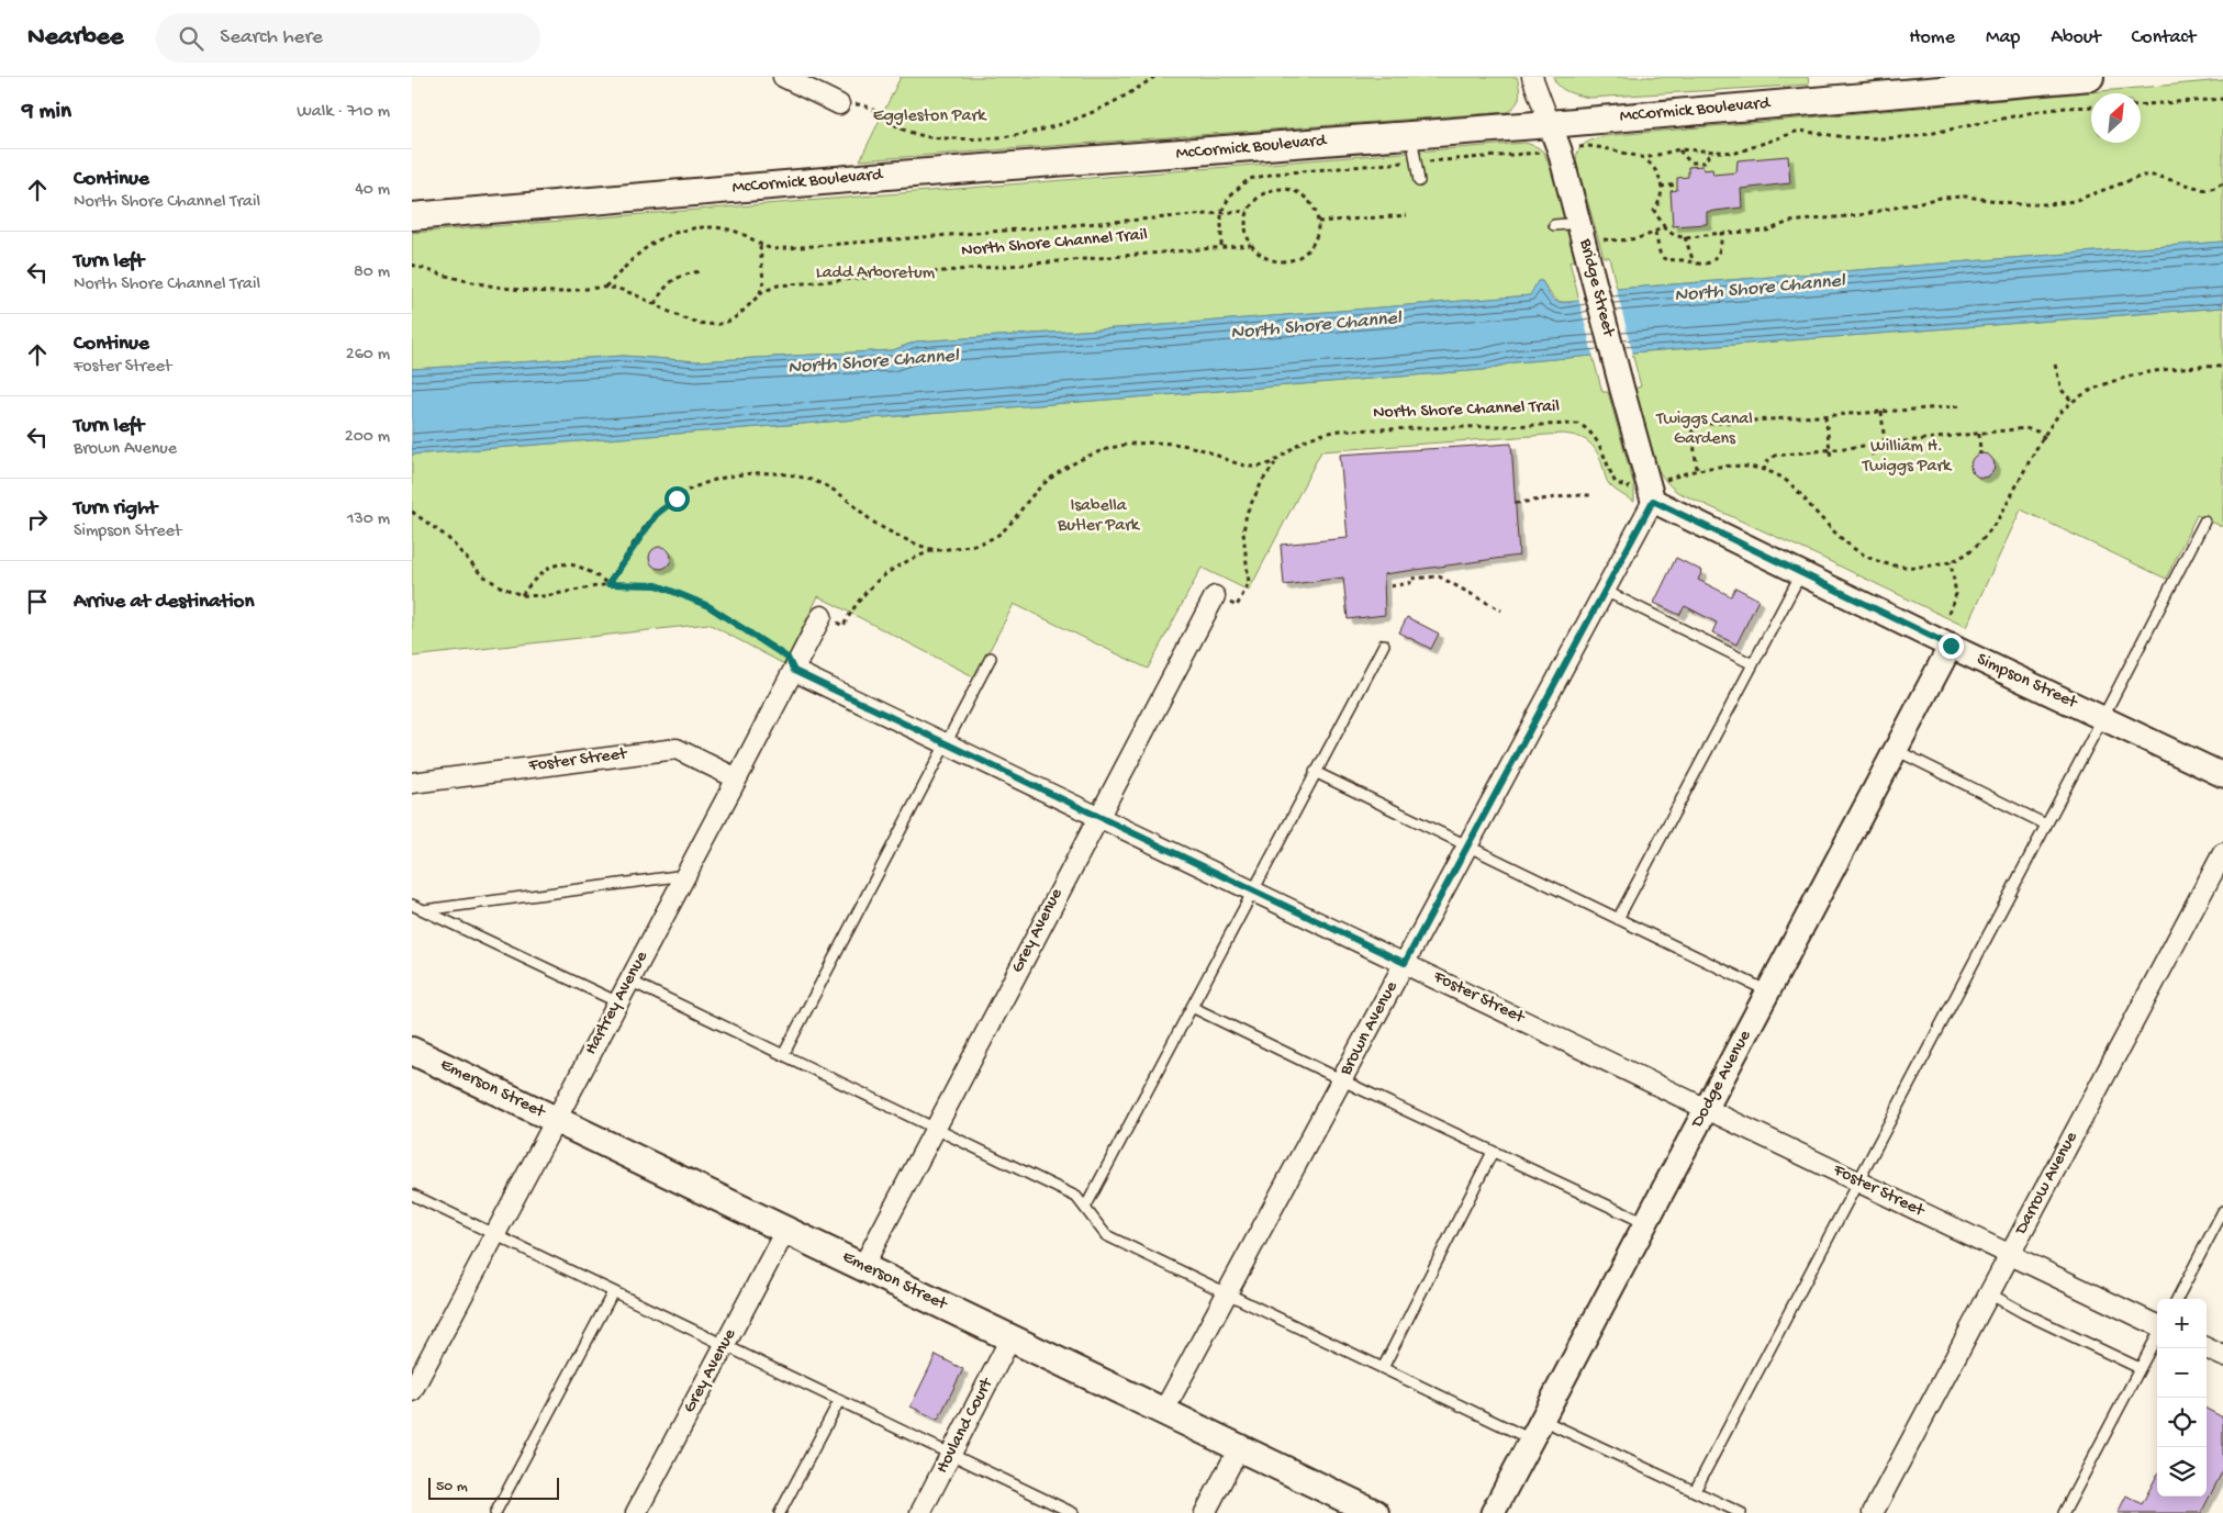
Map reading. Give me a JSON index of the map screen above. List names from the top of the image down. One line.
{"streets":{"main road":["McCormick Boulevard","Emerson Street"],"street":["Bridge Street","Simpson Street","Foster Street","Grey Avenue","Hartrey Avenue","Brown Avenue","Dodge Avenue","Darrow Avenue","Hovland Court"],"path":["North Shore Channel Trail"]},"crossings":[["McCormick Boulevard","Bridge Street"],["North Shore Channel Trail","Grey Avenue"],["Bridge Street","Simpson Street"],["Bridge Street","Brown Avenue"],["Simpson Street","Brown Avenue"],["Simpson Street","Dodge Avenue"],["Foster Street","Grey Avenue"],["Foster Street","Hartrey Avenue"],["Foster Street","Brown Avenue"],["Foster Street","Dodge Avenue"],["Foster Street","Darrow Avenue"],["Grey Avenue","Emerson Street"],["Hartrey Avenue","Emerson Street"],["Brown Avenue","Emerson Street"],["Emerson Street","Hovland Court"]],"water":["North Shore Channel"],"parks":["Eggleston Park","Ladd Arboretum","Twiggs Canal Gardens","William H. Twiggs Park","Isabella Butler Park"],"scale_bar":"50 m","north":"top right","page":{"header":"Nearbee","search":"Search here","nav":["Home","Map","About","Contact"],"heading":["9 min","Walk · 710 m"],"list":[["Continue","North Shore Channel Trail","40 m"],["Turn left","North Shore Channel Trail","80 m"],["Continue","Foster Street","260 m"],["Turn left","Brown Avenue","200 m"],["Turn right","Simpson Street","130 m"],"Arrive at destination"],"map_buttons":["+","−"],"scale":"50 m"}}
